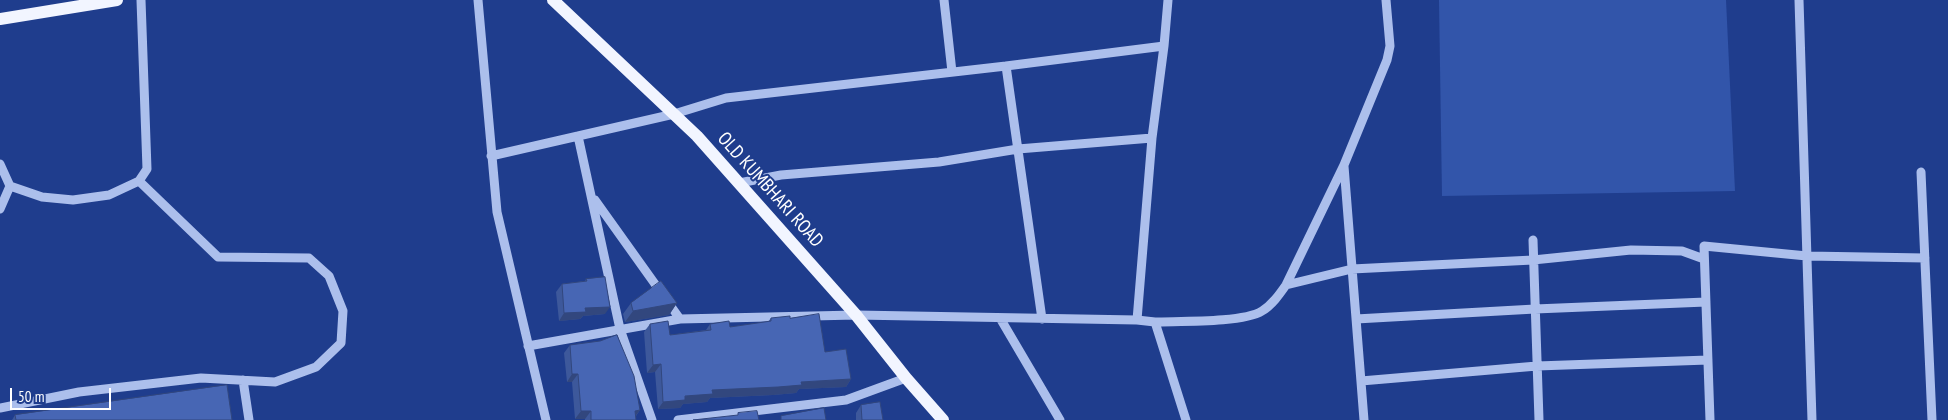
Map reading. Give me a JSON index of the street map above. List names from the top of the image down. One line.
{"streets":{"main road":["OLD KUMBHARI ROAD"]},"scale_bar":"50 m"}
